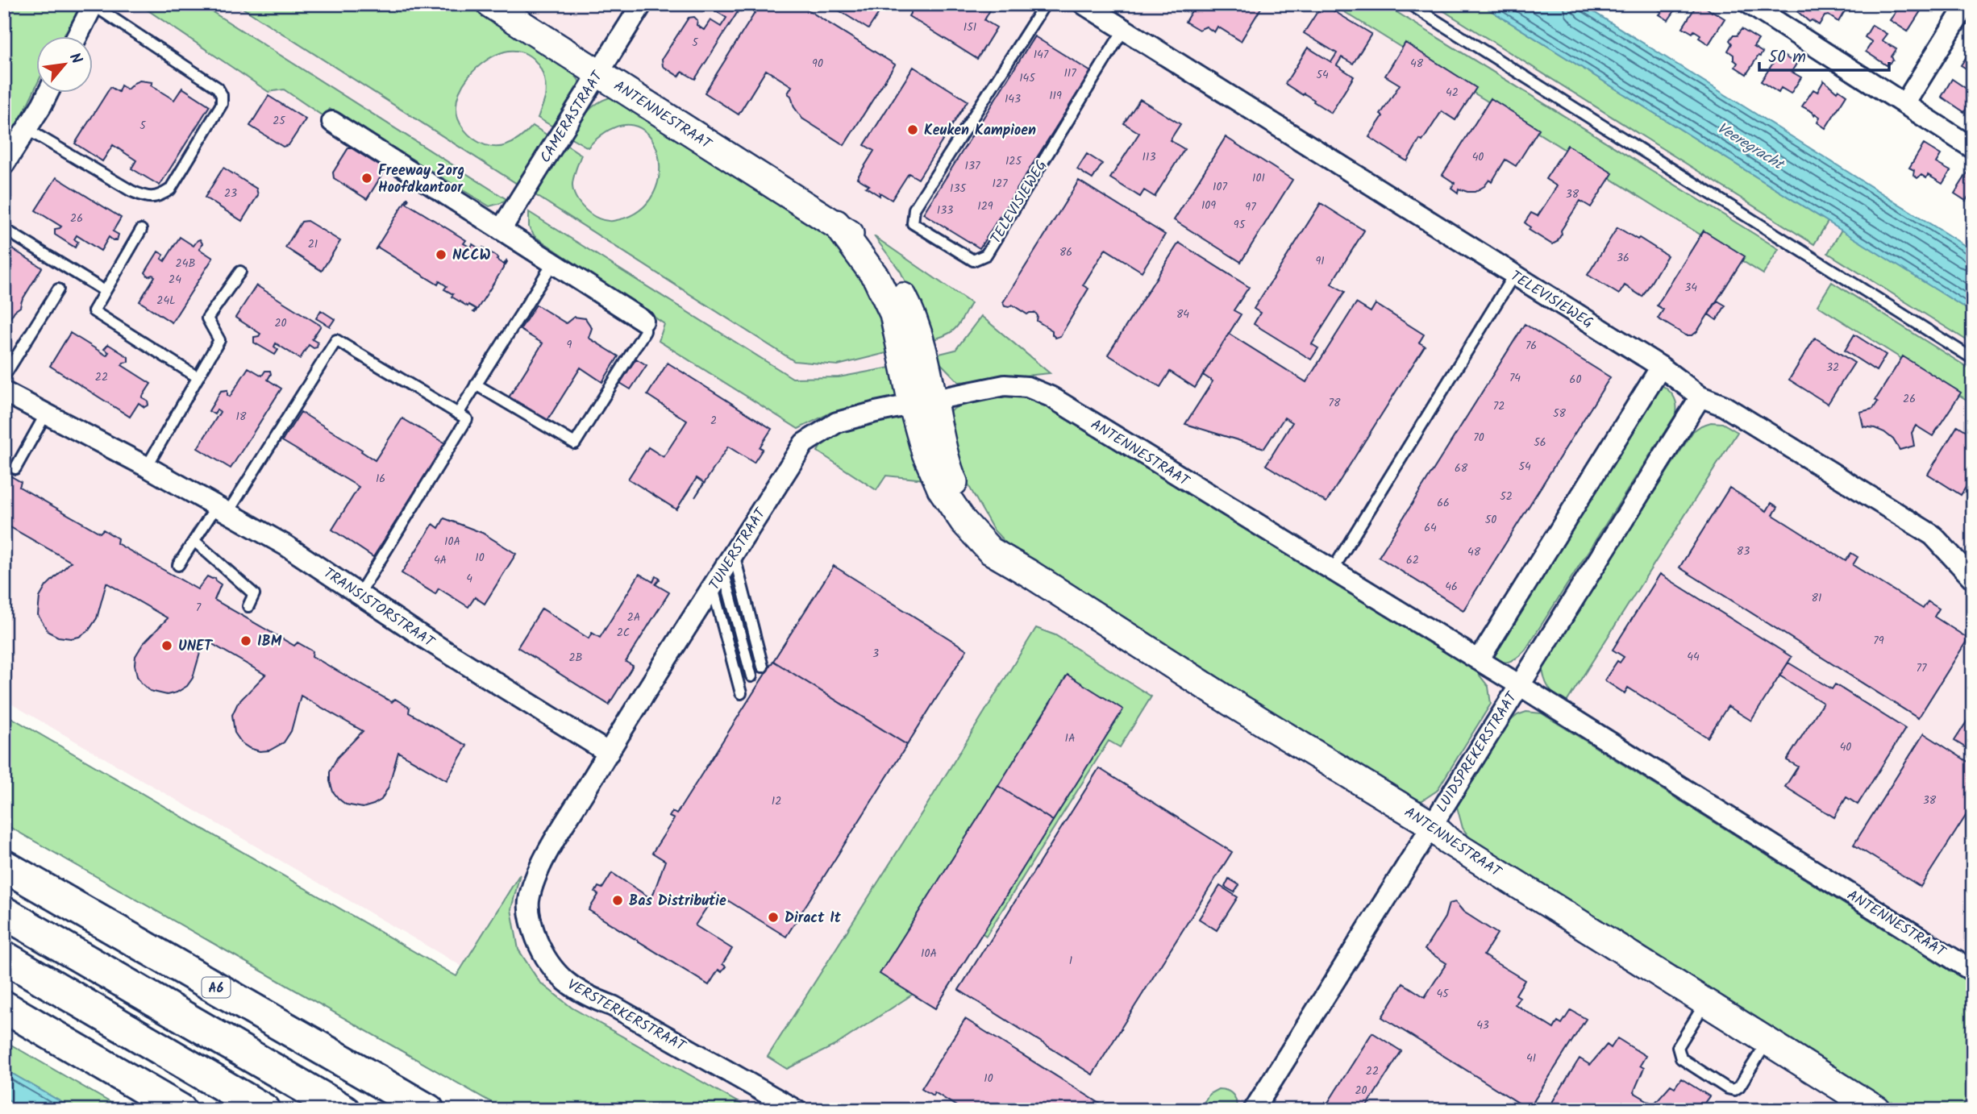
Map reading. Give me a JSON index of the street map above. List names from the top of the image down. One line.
{"streets":{"highway":["A6"],"street":["ANTENNESTRAAT","CAMERASTRAAT","TELEVISIEWEG","TUNERSTRAAT","TRANSISTORSTRAAT","LUIDSPREKERSTRAAT","VERSTERKERSTRAAT"]},"crossings":[["ANTENNESTRAAT","CAMERASTRAAT"],["ANTENNESTRAAT","TUNERSTRAAT"],["ANTENNESTRAAT","LUIDSPREKERSTRAAT"],["TELEVISIEWEG","LUIDSPREKERSTRAAT"],["TUNERSTRAAT","TRANSISTORSTRAAT"],["TUNERSTRAAT","VERSTERKERSTRAAT"],["TRANSISTORSTRAAT","VERSTERKERSTRAAT"]],"water":["Veeregracht"],"places":["Keuken Kampioen","Freeway Zorg Hoofdkantoor","NCCW","IBM","UNET","Bas Distributie","Diract It"],"house_numbers":["151","5","147","90","48","117","54","145","42","119","143","25","5","113","40","125","137","101","127","107","135","23","38","109","129","97","133","26","95","21","86","36","91","24B","24","34","24L","84","20","9","76","32","22","74","60","26","78","72","58","18","2","70","56","54","68","16","52","66","50","64","10A","83","48","10","4A","62","4","46","81","7","2A","2C","79","3","44","2B","77","1A","40","38","12","10A","1","45","43","41","22","10","20"],"scale_bar":"50 m","north":"top right"}
